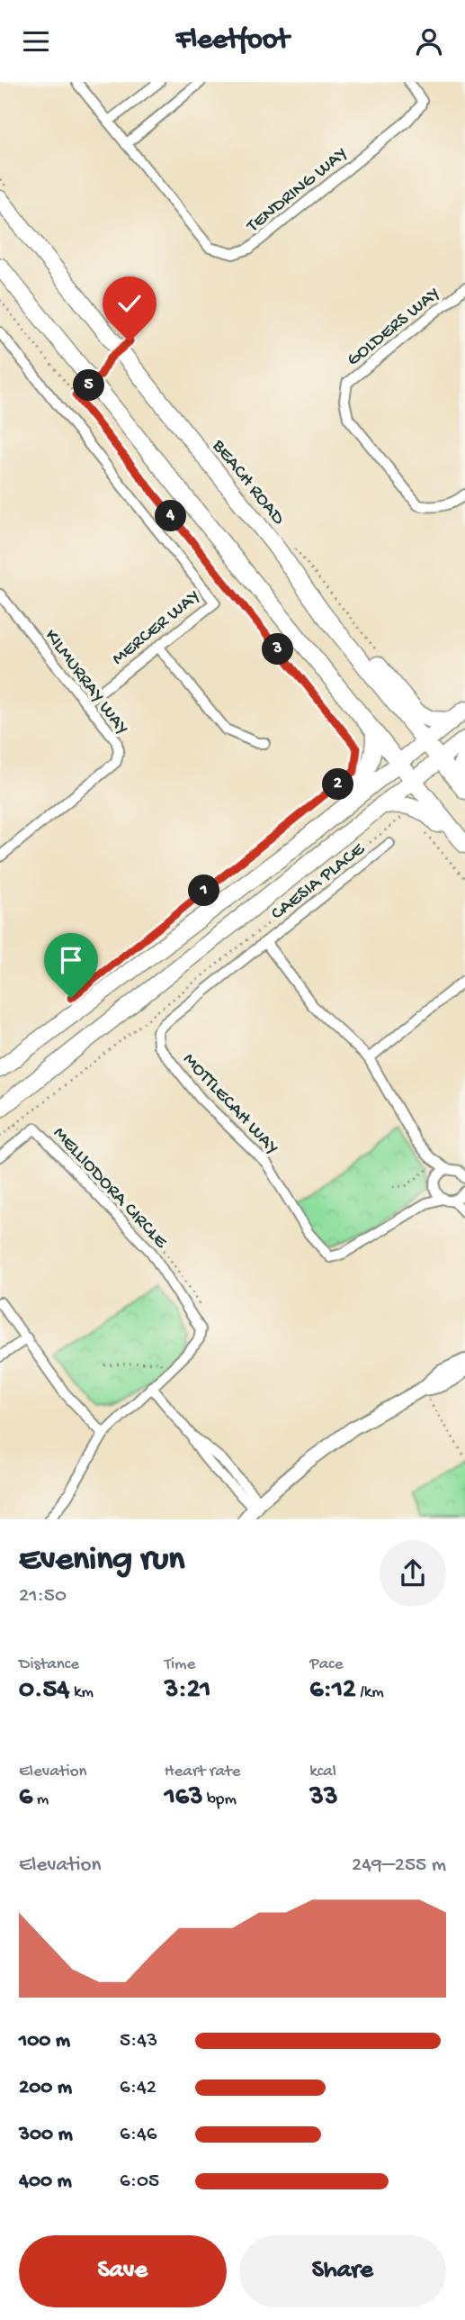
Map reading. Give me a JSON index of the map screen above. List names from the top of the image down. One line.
{"streets":{"main road":["BEACH ROAD"],"street":["TENDRING WAY","GOLDERS WAY","MERCER WAY","KILMURRAY WAY","CAESIA PLACE","MOTTLECAH WAY","MELLIODORA CIRCLE"]},"crossings":[["MERCER WAY","KILMURRAY WAY"],["CAESIA PLACE","MOTTLECAH WAY"]],"page":{"header":"Fleetfoot","pins":["5","4","3","2","1"],"heading":["Evening run","21:50"],"stats":[["Distance","0.54 km"],["Time","3:21"],["Pace","6:12 /km"],["Elevation","6 m"],["Heart rate","163 bpm"],["kcal","33"]],"chart":["Elevation","249–255 m"],"list":[{"name":"100 m","note":"5:43"},{"name":"200 m","note":"6:42"},{"name":"300 m","note":"6:46"},{"name":"400 m","note":"6:05"}],"buttons":["Save","Share"]}}
